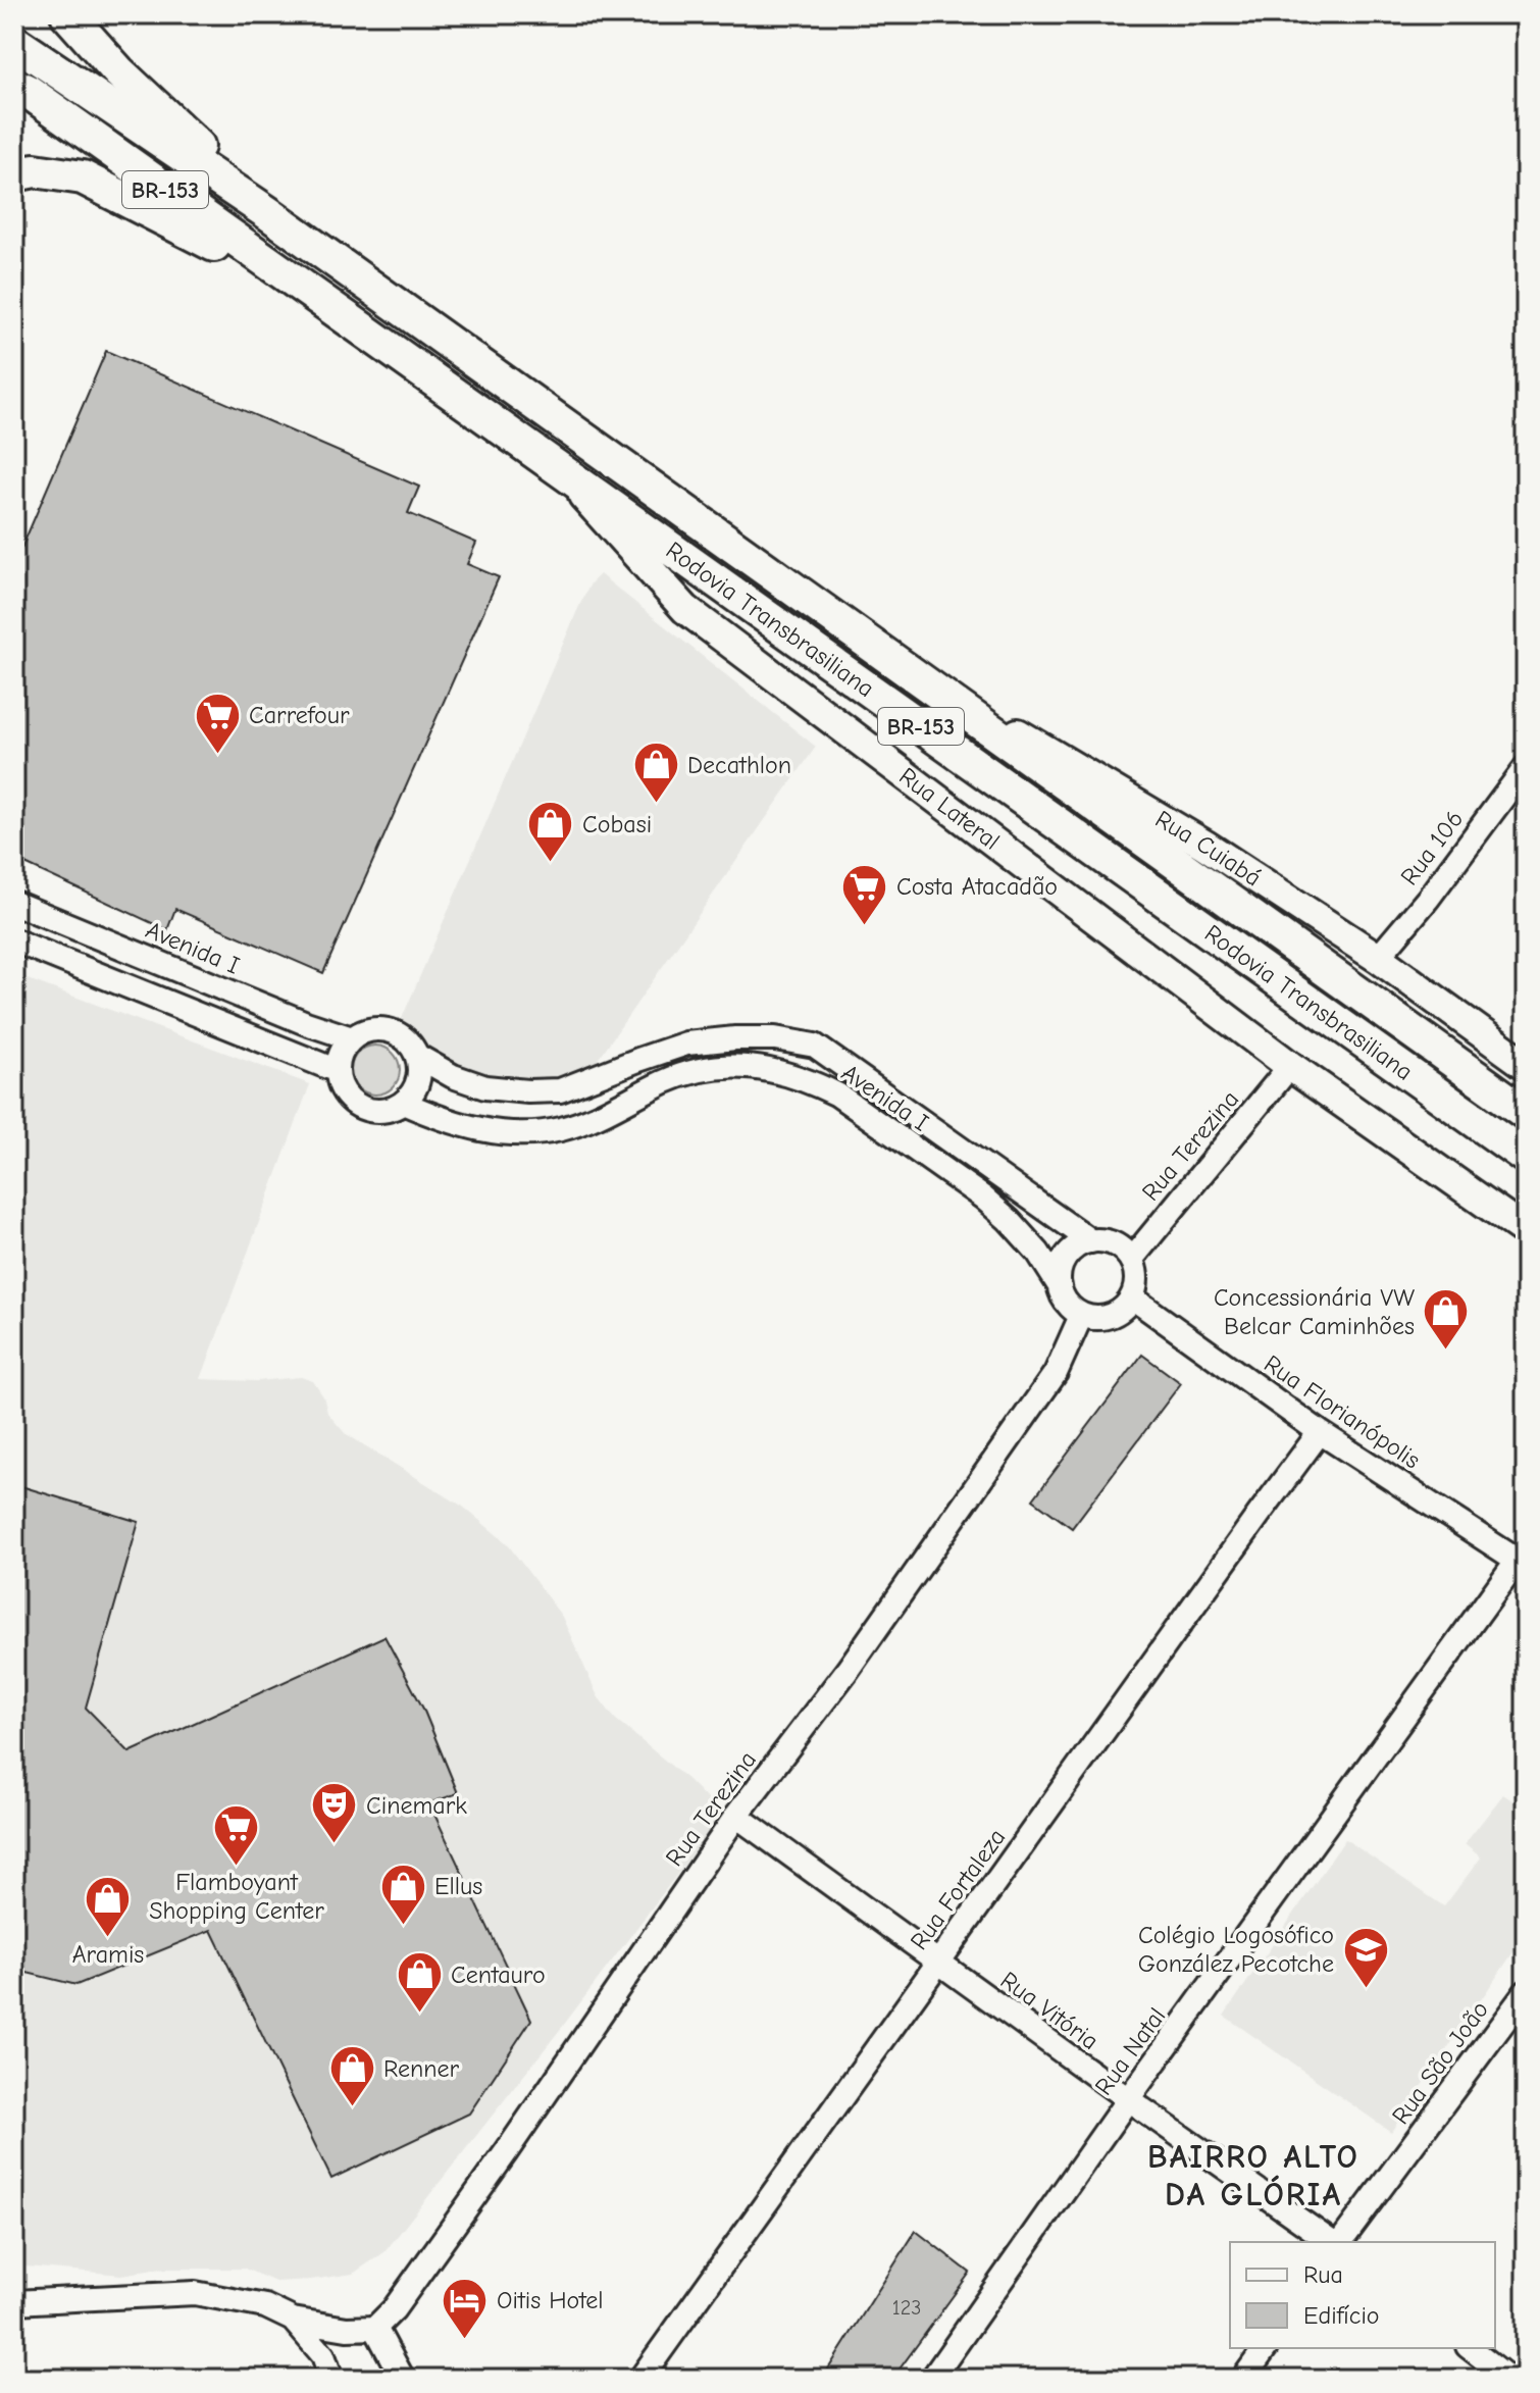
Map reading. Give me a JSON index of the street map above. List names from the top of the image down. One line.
{"streets":{"highway":["BR-153","Rodovia Transbrasiliana"],"main road":["Rua Lateral","Rua Cuiabá"],"street":["Rua 106","Avenida I","Rua Terezina","Rua Florianópolis","Rua Fortaleza","Rua Vitória","Rua Natal","Rua São João"]},"crossings":[["Rodovia Transbrasiliana","Rua Lateral"],["Rodovia Transbrasiliana","Rua Cuiabá"],["Rua Lateral","Rua Terezina"],["Rua 106","Rua Cuiabá"],["Avenida I","Rua Terezina"],["Avenida I","Rua Florianópolis"],["Rua Terezina","Rua Florianópolis"],["Rua Terezina","Rua Vitória"],["Rua Florianópolis","Rua Fortaleza"],["Rua Florianópolis","Rua Natal"],["Rua Fortaleza","Rua Vitória"],["Rua Vitória","Rua Natal"]],"districts":["BAIRRO ALTO DA GLÓRIA"],"places":{"supermarket":["Carrefour","Costa Atacadão","Flamboyant Shopping Center"],"shop":["Decathlon","Cobasi","Concessionária VW Belcar Caminhões","Ellus","Aramis","Centauro","Renner"],"theatre":["Cinemark"],"school or university":["Colégio Logosófico González Pecotche"],"hotel":["Oitis Hotel"]},"house_numbers":["123"],"legend":["Rua","Edifício"]}
